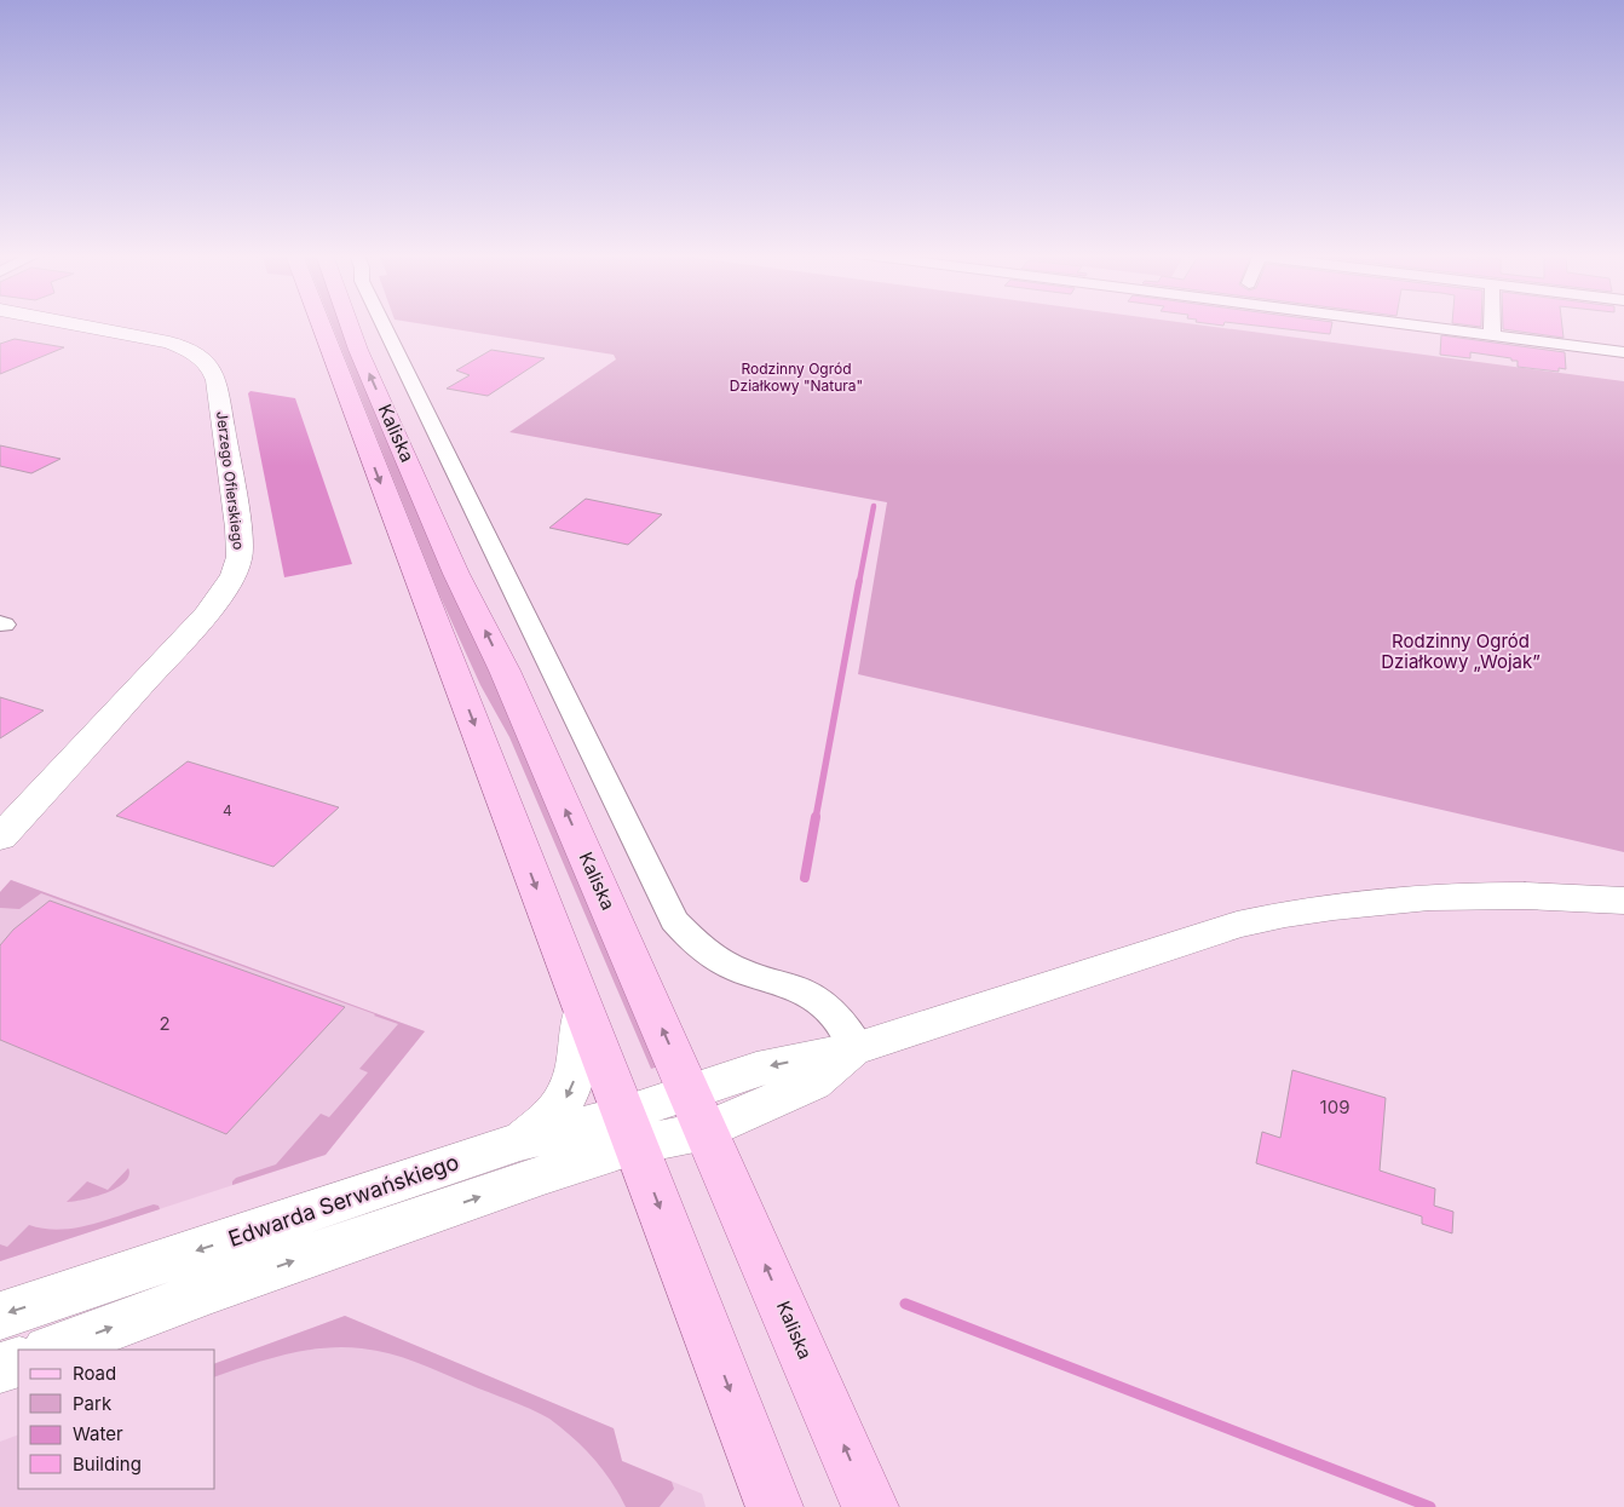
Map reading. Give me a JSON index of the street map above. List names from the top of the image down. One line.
{"streets":{"main road":["Kaliska"],"street":["Jerzego Ofierskiego","Edwarda Serwańskiego"]},"crossings":[["Kaliska","Edwarda Serwańskiego"]],"parks":["Rodzinny Ogród Działkowy \"Natura\"","Rodzinny Ogród Działkowy „Wojak”"],"house_numbers":["4","2","109"],"legend":["Road","Park","Water","Building"]}
